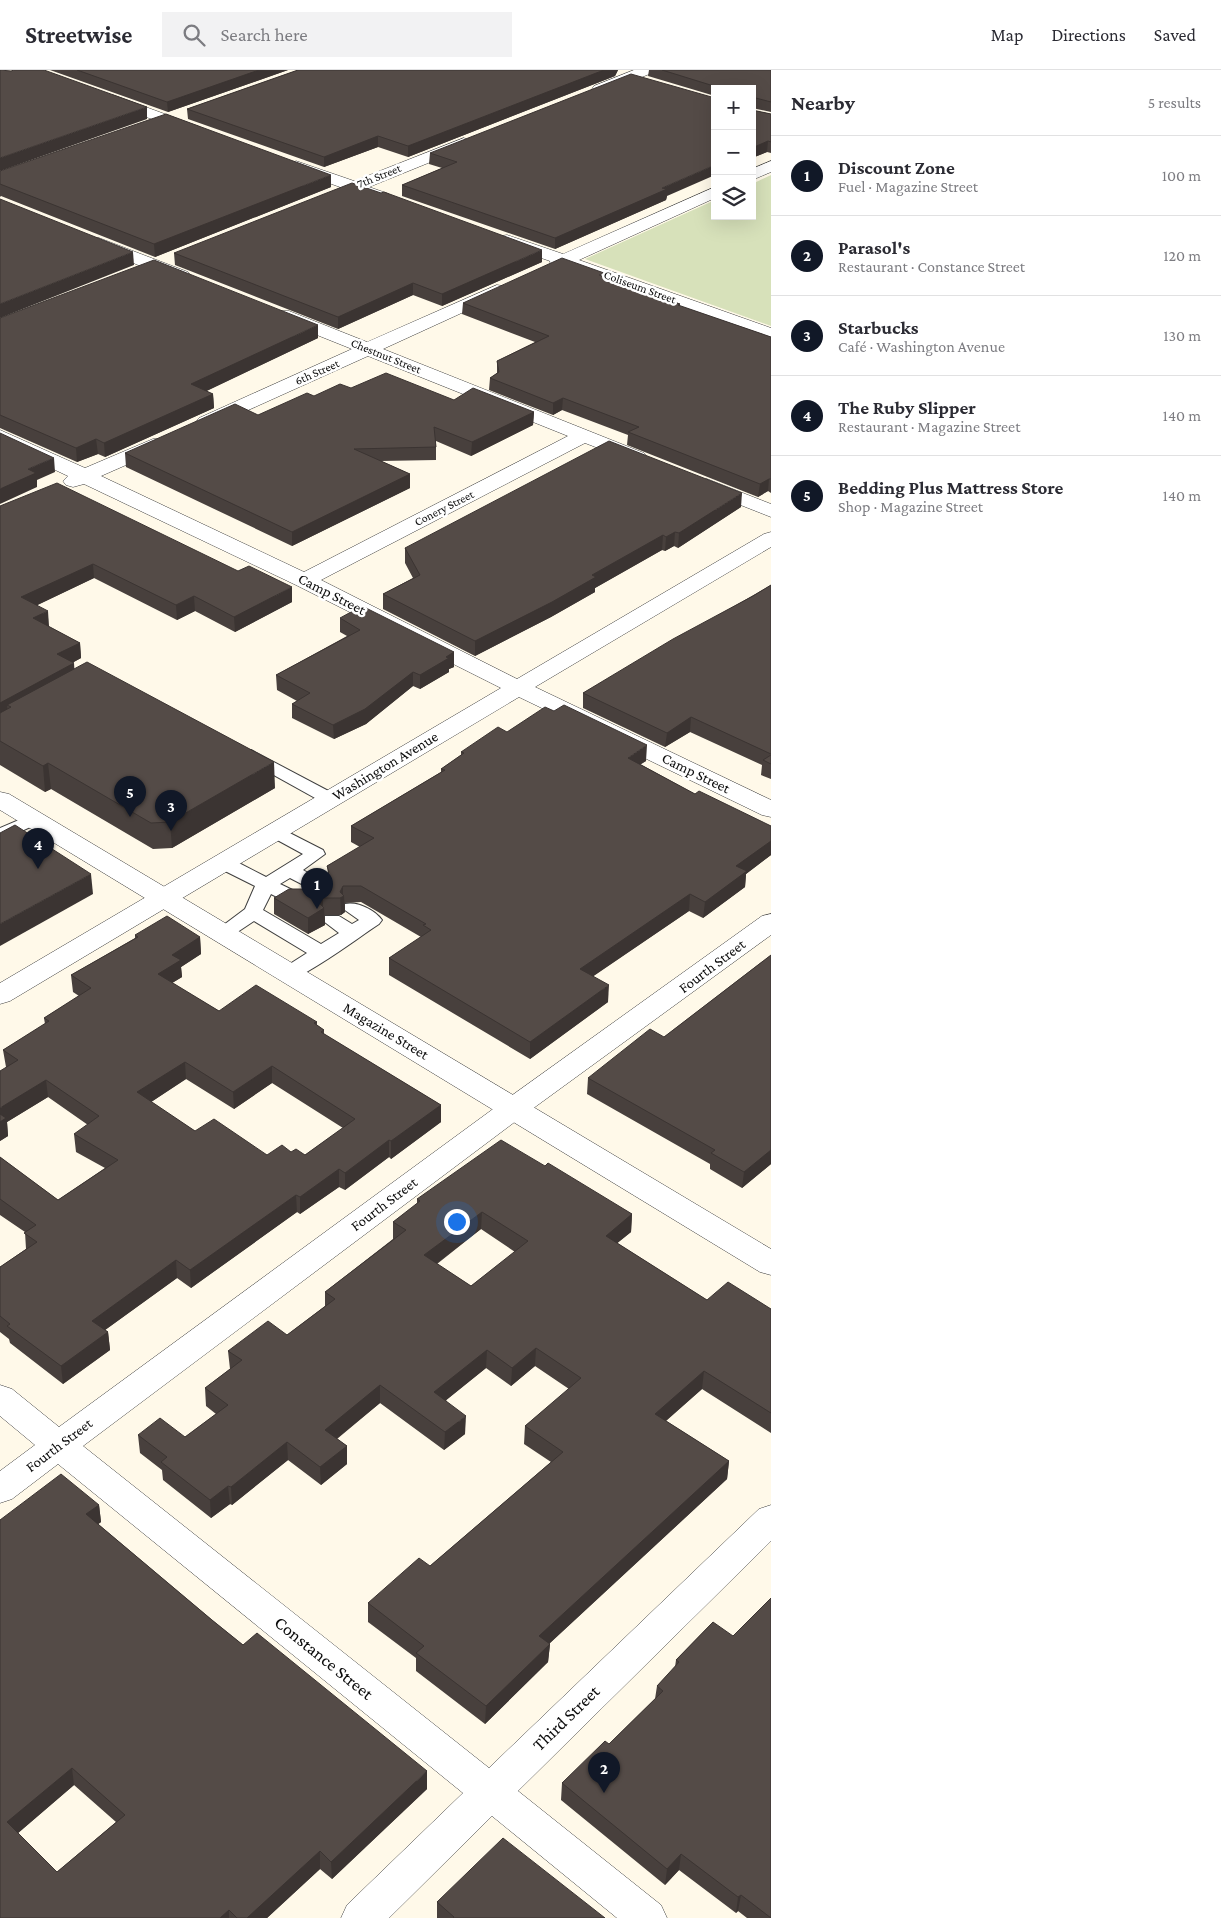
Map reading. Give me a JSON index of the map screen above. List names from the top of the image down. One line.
{"streets":{"street":["7th Street","Coliseum Street","Chestnut Street","6th Street","Conery Street","Camp Street","Washington Avenue","Fourth Street","Magazine Street","Constance Street","Third Street"]},"crossings":[["Chestnut Street","6th Street"],["Chestnut Street","Conery Street"],["Conery Street","Camp Street"],["Camp Street","Washington Avenue"],["Washington Avenue","Magazine Street"],["Fourth Street","Magazine Street"],["Fourth Street","Constance Street"],["Constance Street","Third Street"]],"page":{"header":"Streetwise","search":"Search here","nav":["Map","Directions","Saved"],"heading":["Nearby","5 results"],"map_buttons":["+","−"],"list":[{"mark":"1","name":"Discount Zone","note":"Fuel · Magazine Street","value":"100 m"},{"mark":"2","name":"Parasol's","note":"Restaurant · Constance Street","value":"120 m"},{"mark":"3","name":"Starbucks","note":"Café · Washington Avenue","value":"130 m"},{"mark":"4","name":"The Ruby Slipper","note":"Restaurant · Magazine Street","value":"140 m"},{"mark":"5","name":"Bedding Plus Mattress Store","note":"Shop · Magazine Street","value":"140 m"}],"pins":["5","3","4","1","2"]}}
